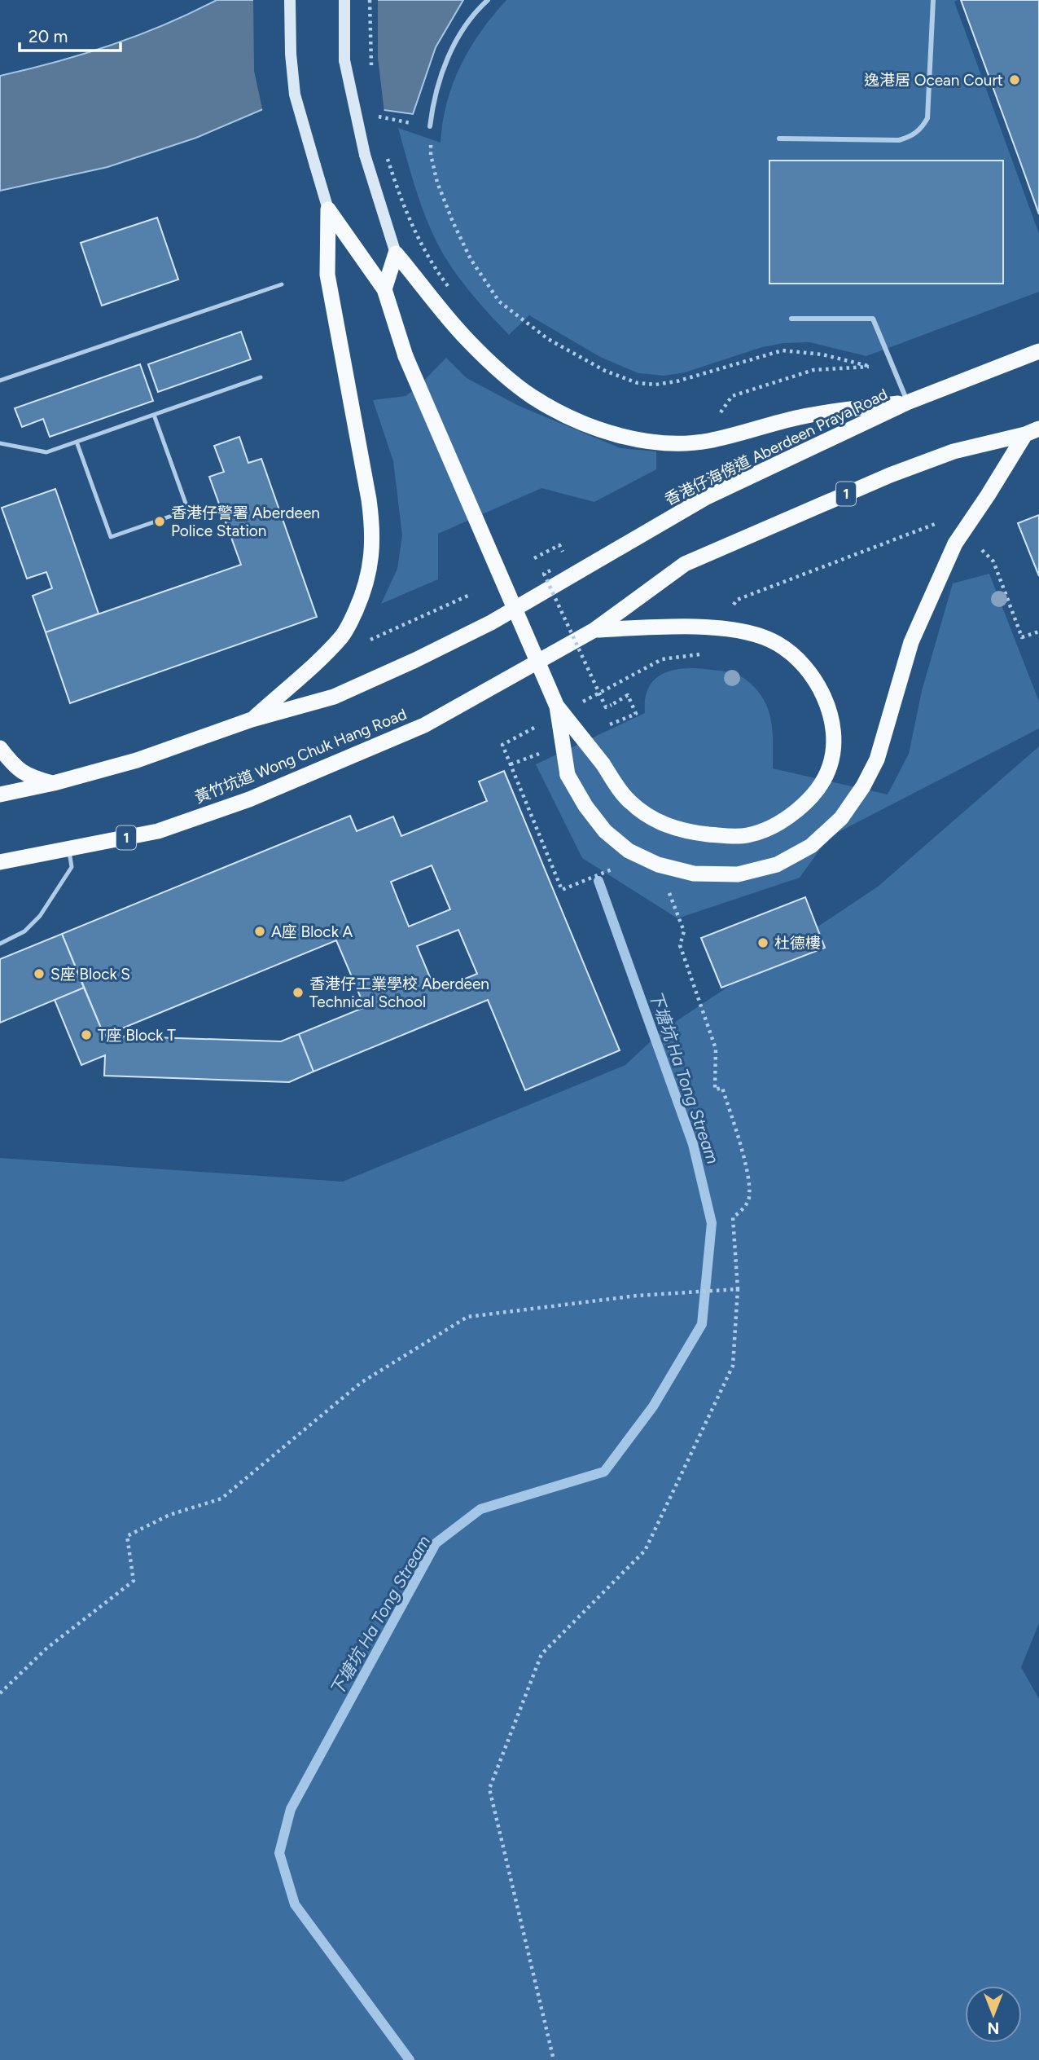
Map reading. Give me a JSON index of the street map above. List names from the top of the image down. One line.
{"streets":{"highway":["香港仔海傍道 Aberdeen Praya Road","1","黃竹坑道 Wong Chuk Hang Road"]},"crossings":[["1","黃竹坑道 Wong Chuk Hang Road"]],"water":["下塘坑 Ha Tong Stream"],"places":["逸港居 Ocean Court","香港仔警署 Aberdeen Police Station","A座 Block A","杜德樓","S座 Block S","香港仔工業學校 Aberdeen Technical School","T座 Block T"],"scale_bar":"20 m","north":"bottom"}
